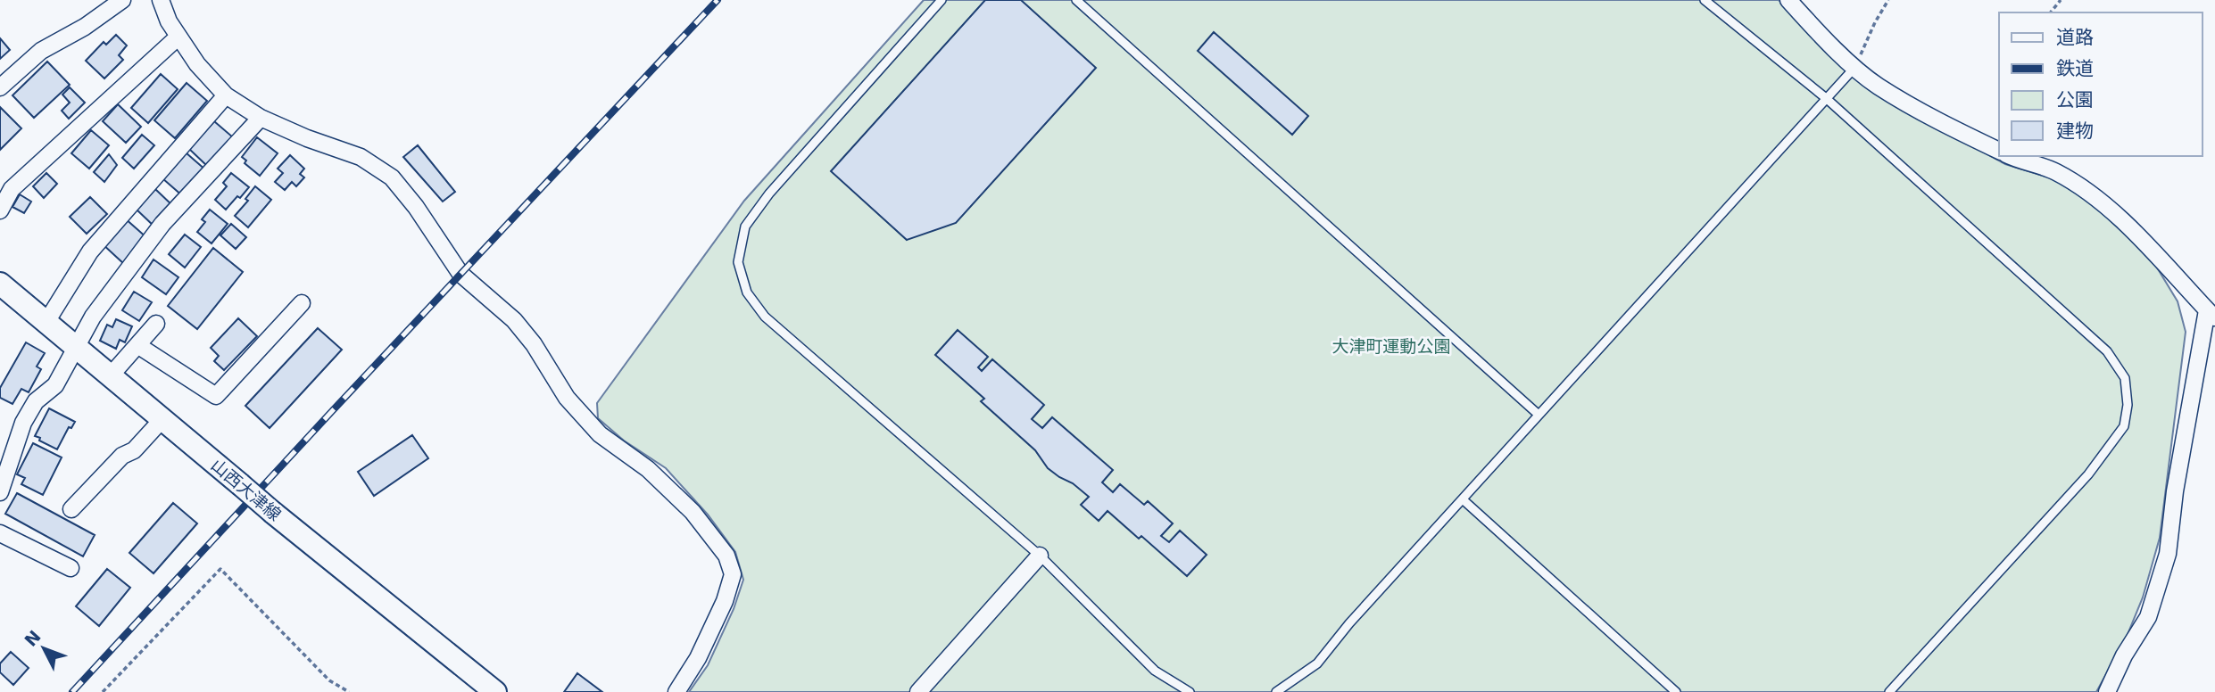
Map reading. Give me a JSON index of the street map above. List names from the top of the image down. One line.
{"streets":{"main road":["山西大津線"]},"parks":["大津町運動公園"],"legend":["道路","鉄道","公園","建物"],"north":"top left"}
